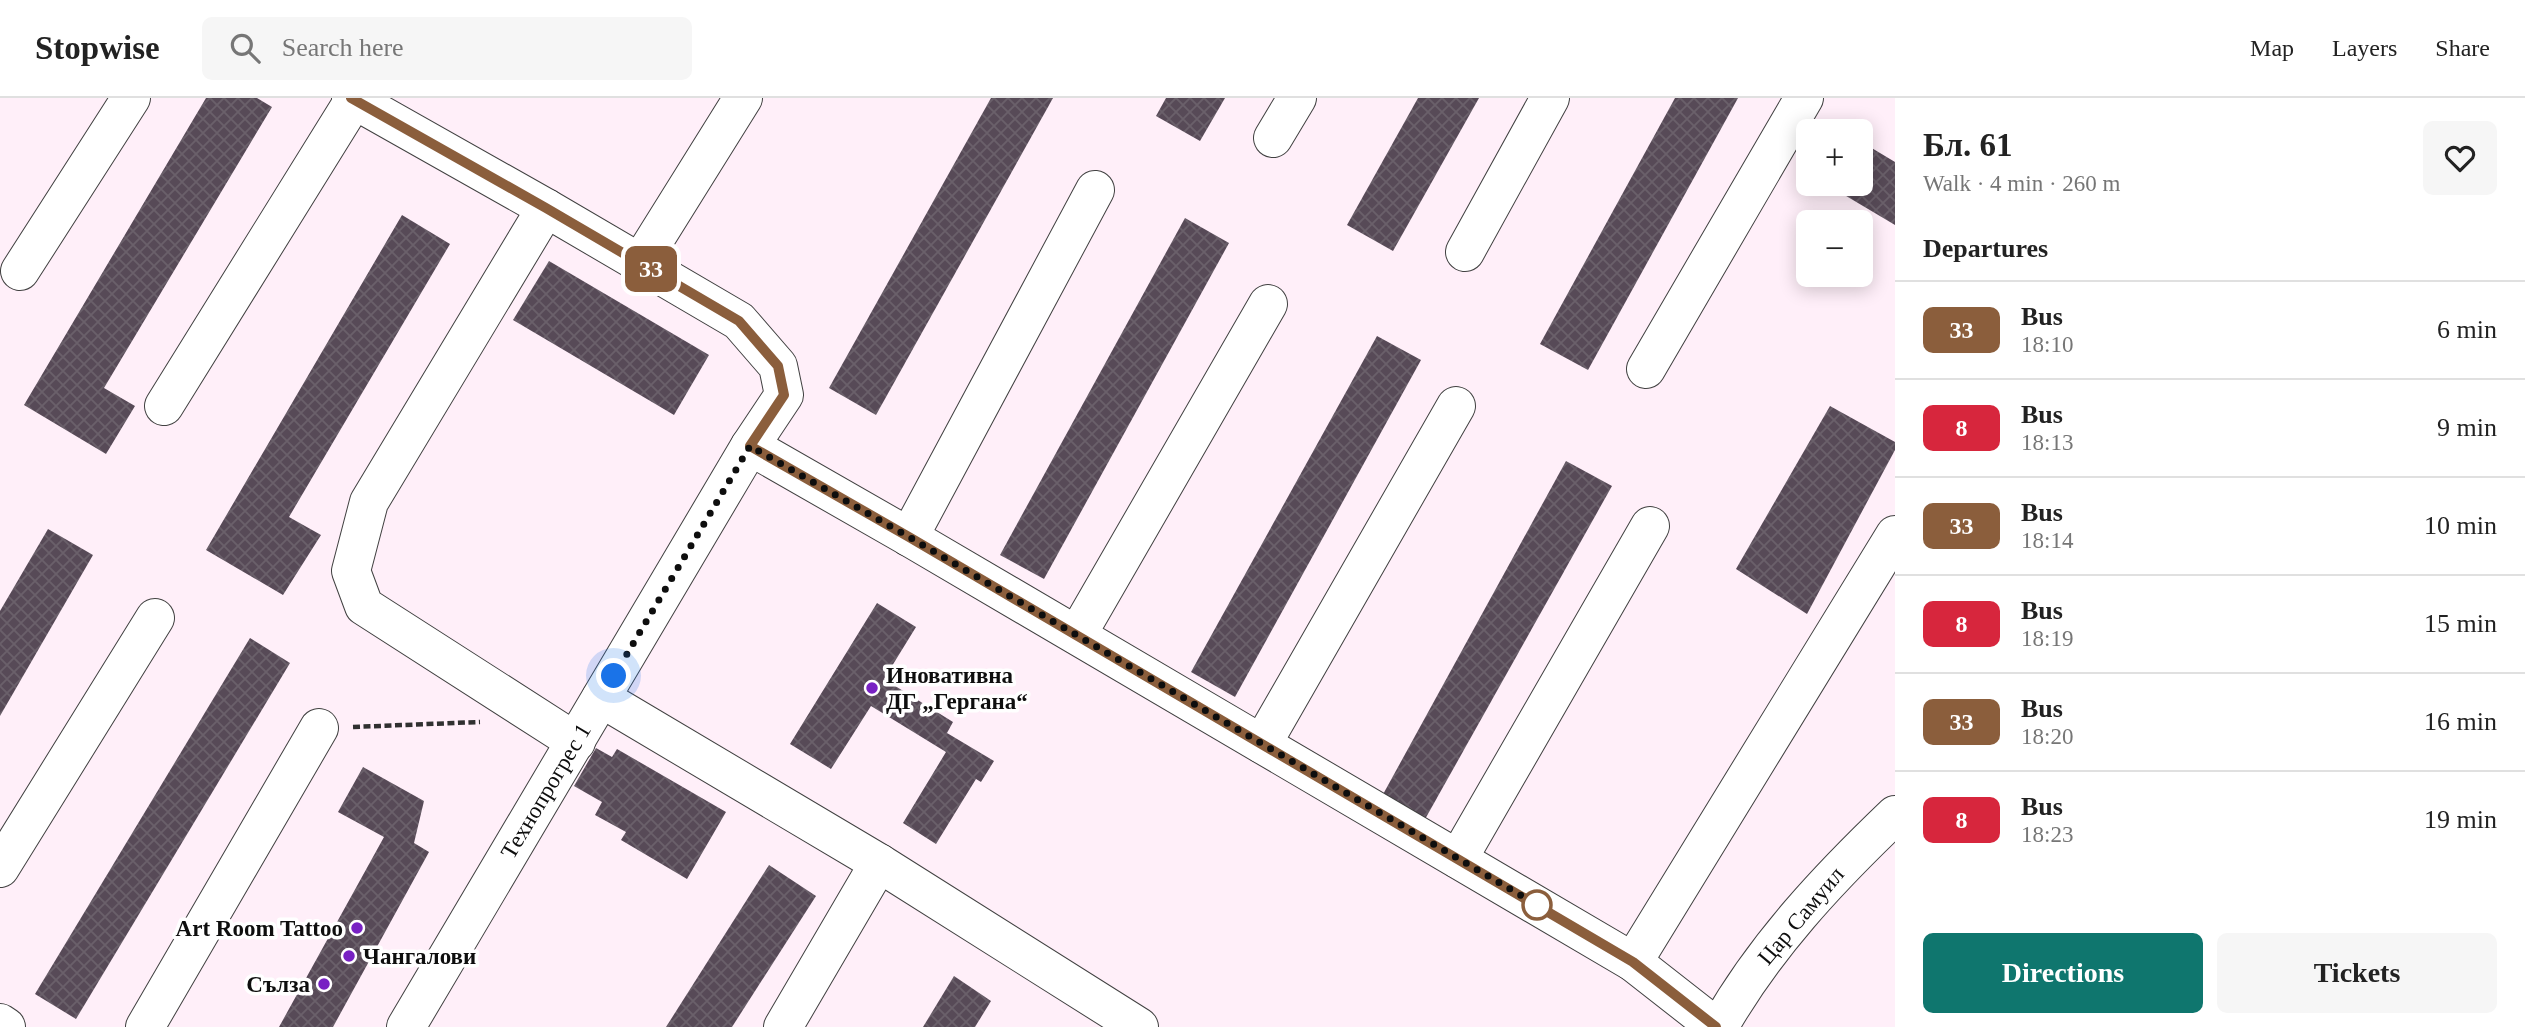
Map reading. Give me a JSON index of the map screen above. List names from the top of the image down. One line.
{"streets":{"street":["Технопрогрес 1","Цар Самуил"]},"places":["Иновативна ДГ „Гергана“","Art Room Tattoo","Чангалови","Сълза"],"lines":["bus line 33"],"page":{"header":"Stopwise","search":"Search here","nav":["Map","Layers","Share"],"on_map":"33","heading":[["Бл. 61","Walk · 4 min · 260 m"],"Departures"],"map_buttons":["+","−"],"list":[{"mark":"33","name":"Bus","note":"18:10","value":"6 min"},{"mark":"8","name":"Bus","note":"18:13","value":"9 min"},{"mark":"33","name":"Bus","note":"18:14","value":"10 min"},{"mark":"8","name":"Bus","note":"18:19","value":"15 min"},{"mark":"33","name":"Bus","note":"18:20","value":"16 min"},{"mark":"8","name":"Bus","note":"18:23","value":"19 min"}],"buttons":["Directions","Tickets"]}}
